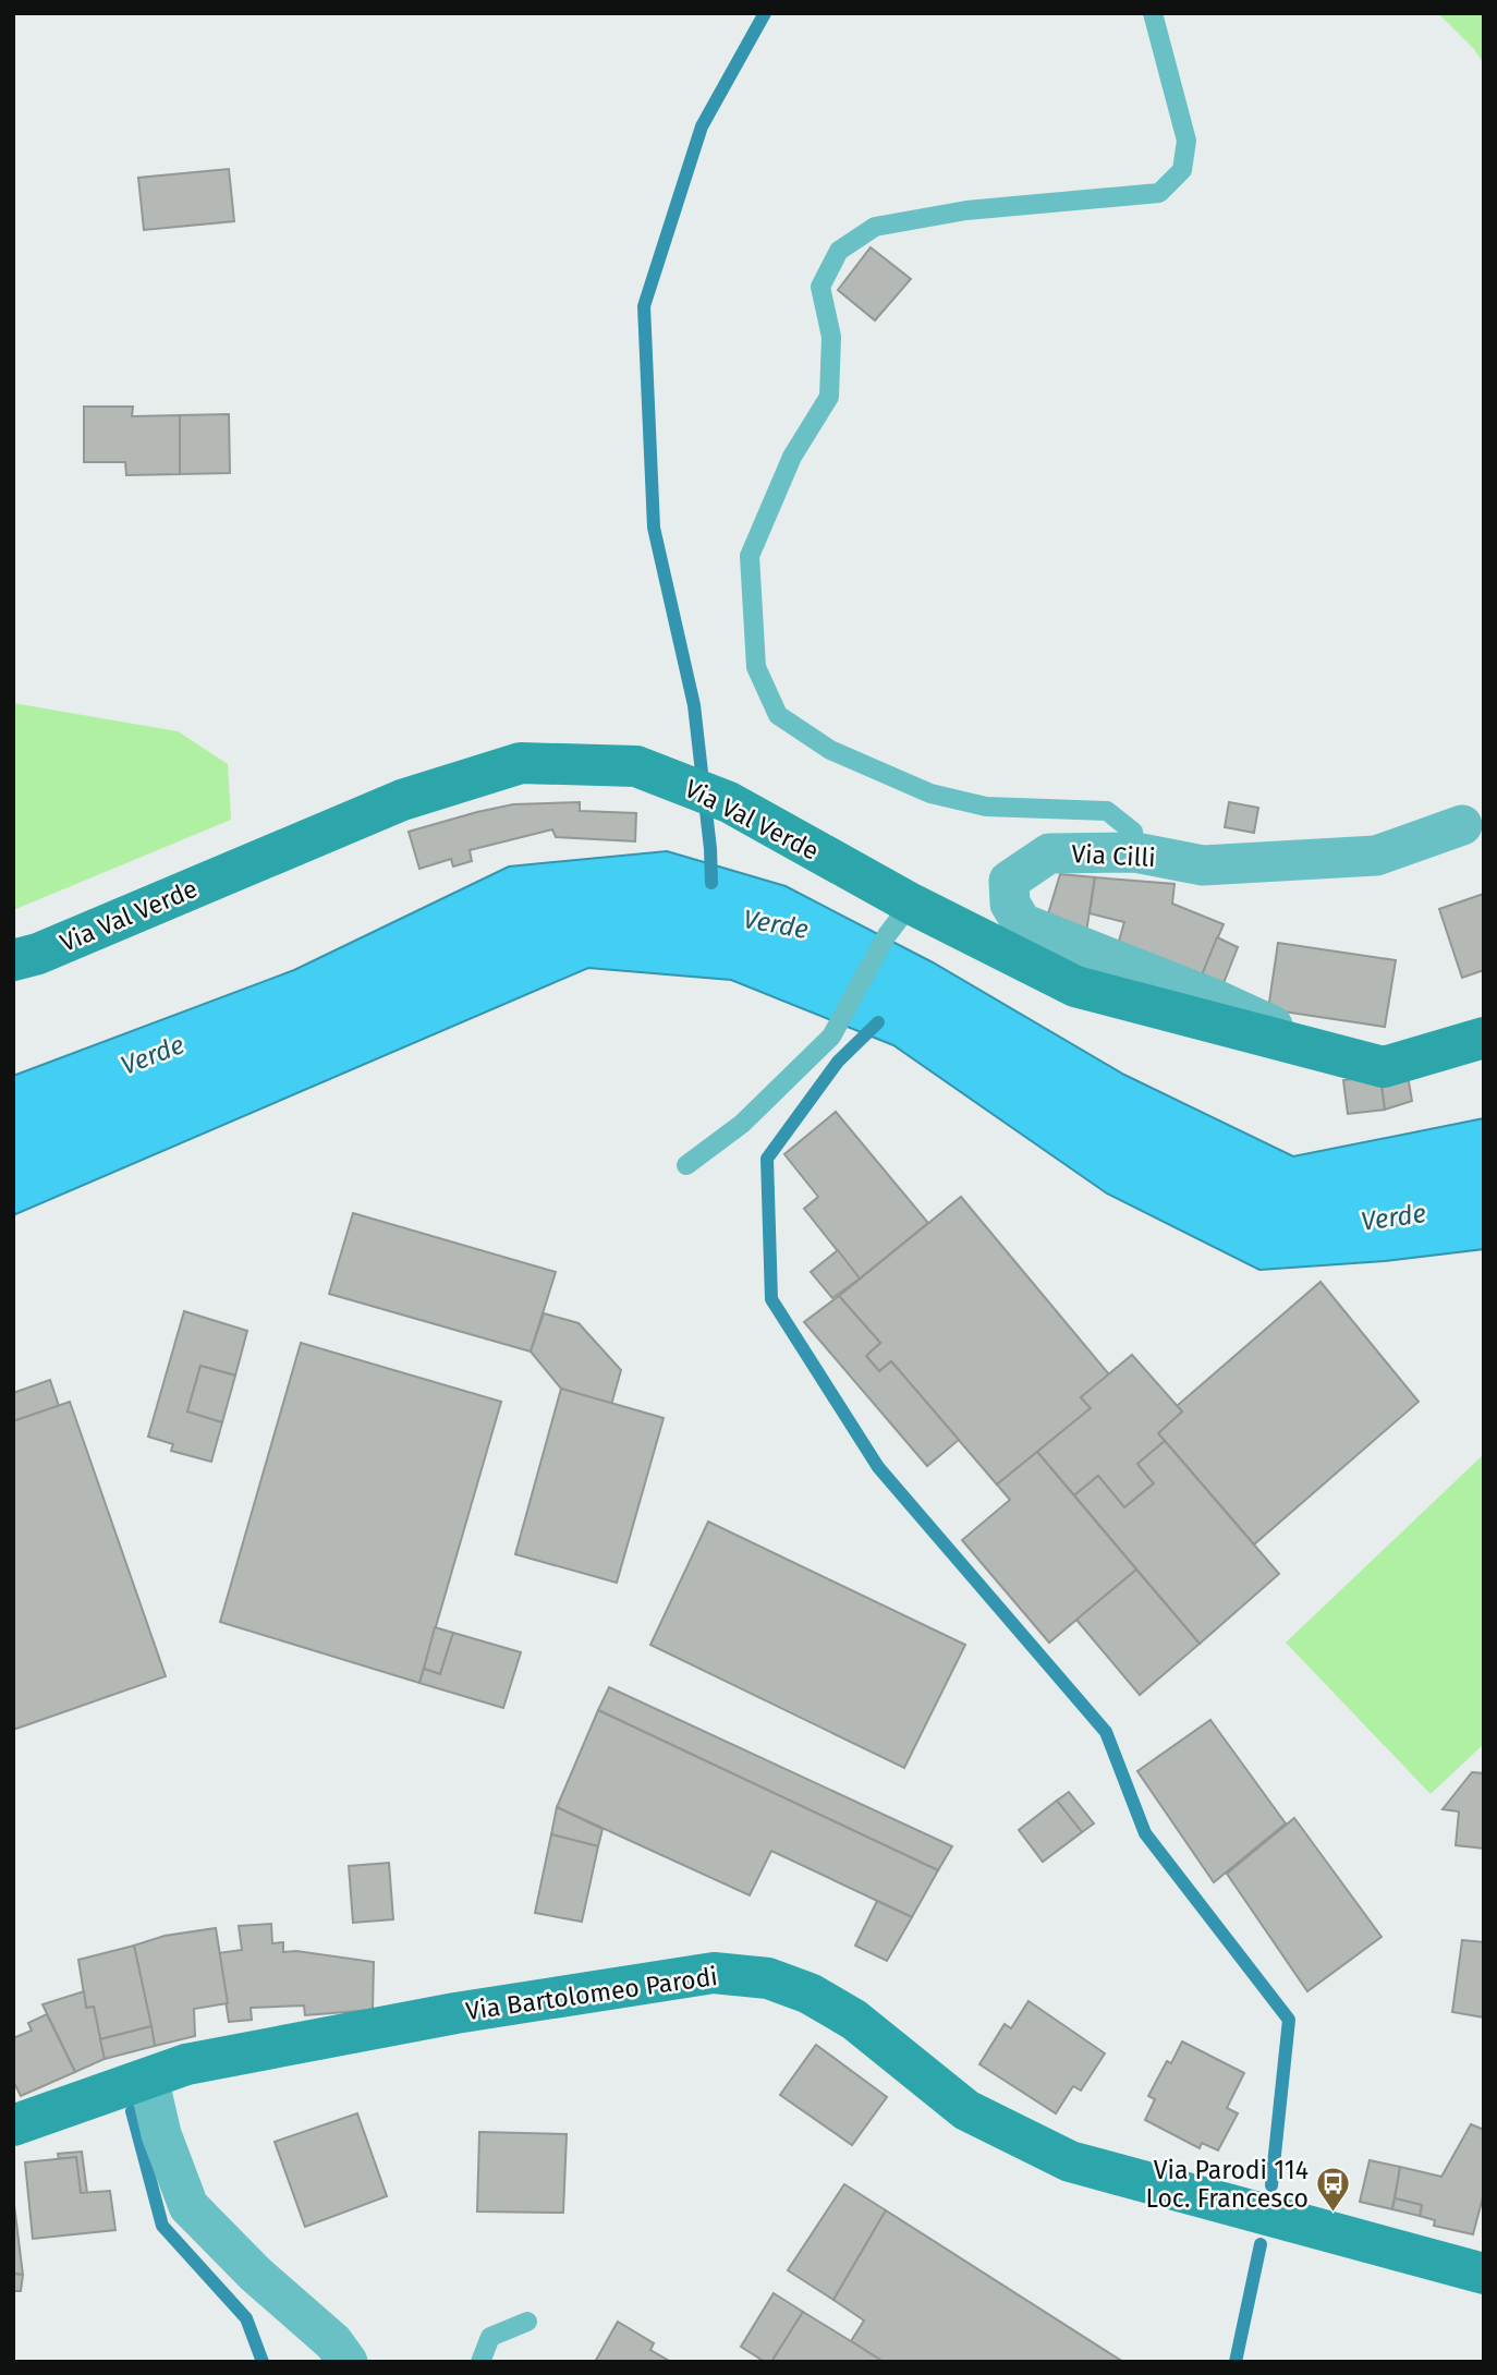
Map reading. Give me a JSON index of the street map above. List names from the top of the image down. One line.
{"streets":{"main road":["Via Val Verde","Via Bartolomeo Parodi"],"street":["Via Cilli"]},"crossings":[["Via Val Verde","Via Cilli"]],"water":["Verde"],"places":{"bus stop":["Via Parodi 114 Loc. Francesco"]}}
